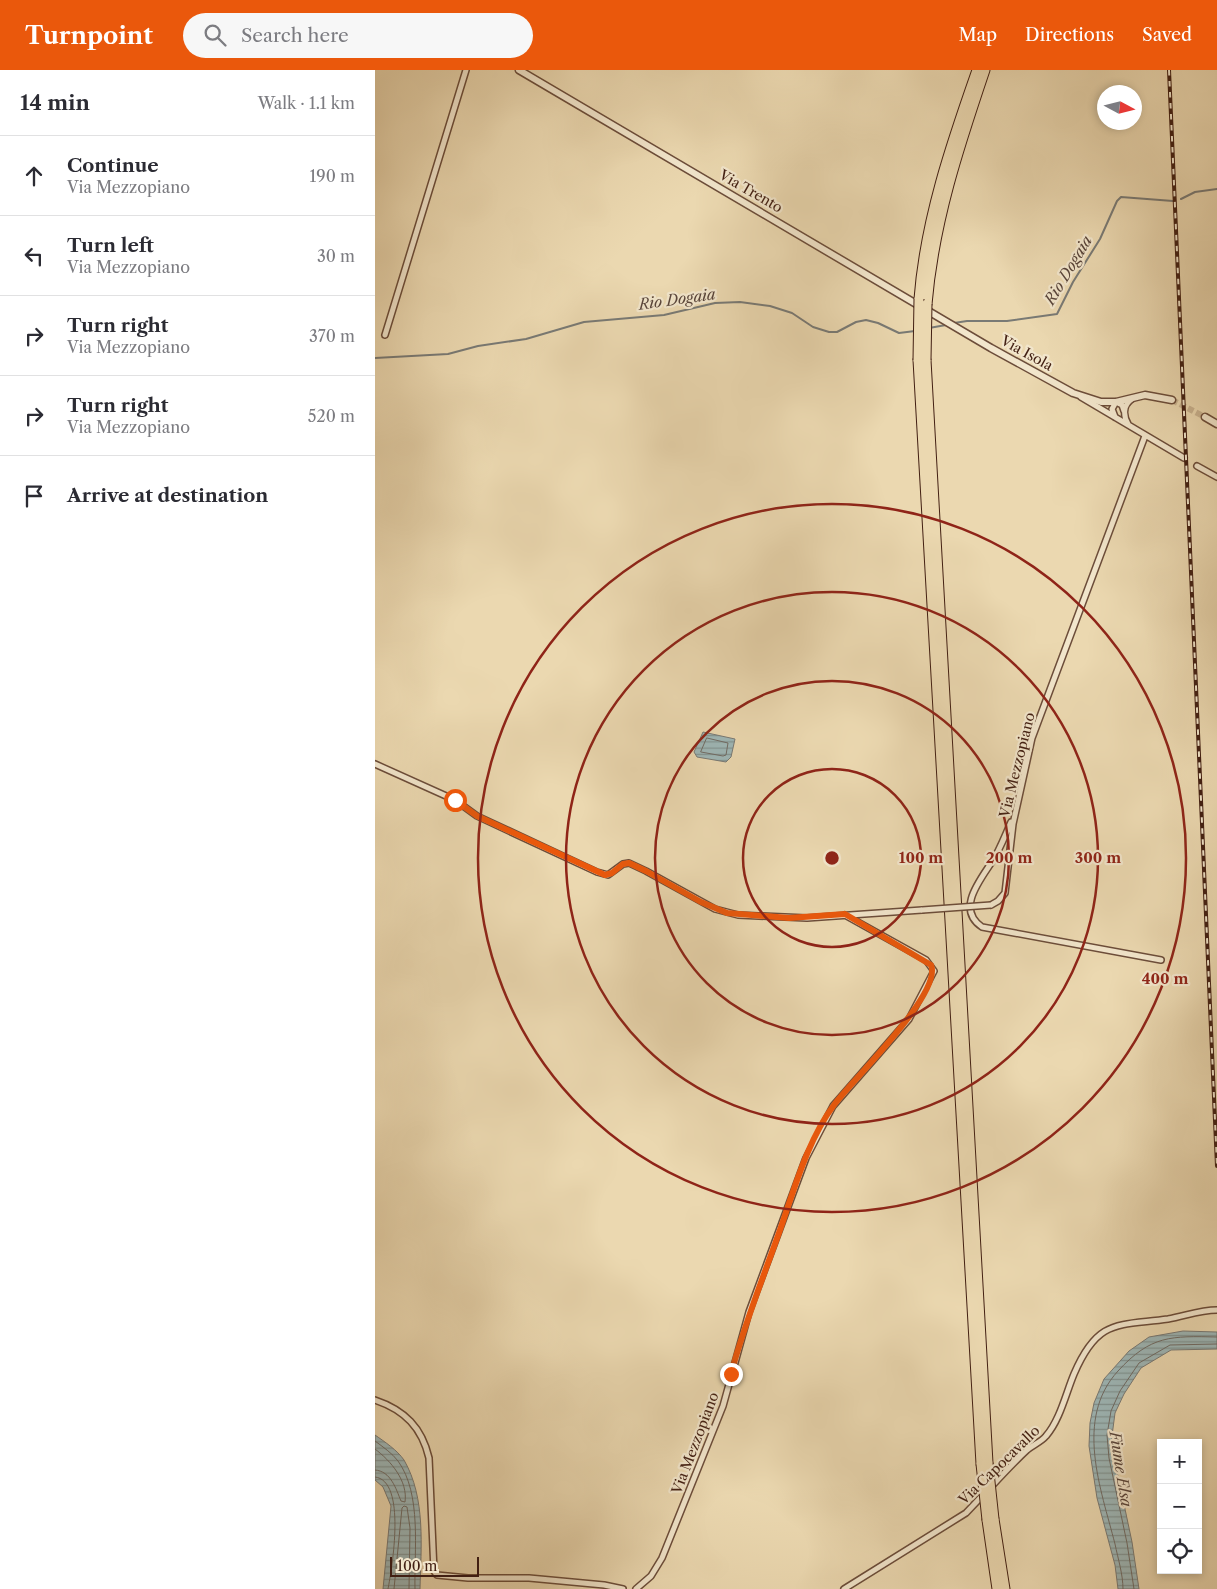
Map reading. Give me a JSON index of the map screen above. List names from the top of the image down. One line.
{"streets":{"street":["Via Trento","Via Isola","Via Mezzopiano","Via Capocavallo"]},"crossings":[["Via Trento","Via Isola"],["Via Isola","Via Mezzopiano"]],"water":["Rio Dogaia","Fiume Elsa"],"scale_bar":"100 m","north":"right","page":{"header":"Turnpoint","search":"Search here","nav":["Map","Directions","Saved"],"heading":["14 min","Walk · 1.1 km"],"list":[["Continue","Via Mezzopiano","190 m"],["Turn left","Via Mezzopiano","30 m"],["Turn right","Via Mezzopiano","370 m"],["Turn right","Via Mezzopiano","520 m"],"Arrive at destination"],"map_buttons":["+","−"],"scale":"100 m"},"rings":["100 m","200 m","300 m","400 m"]}
